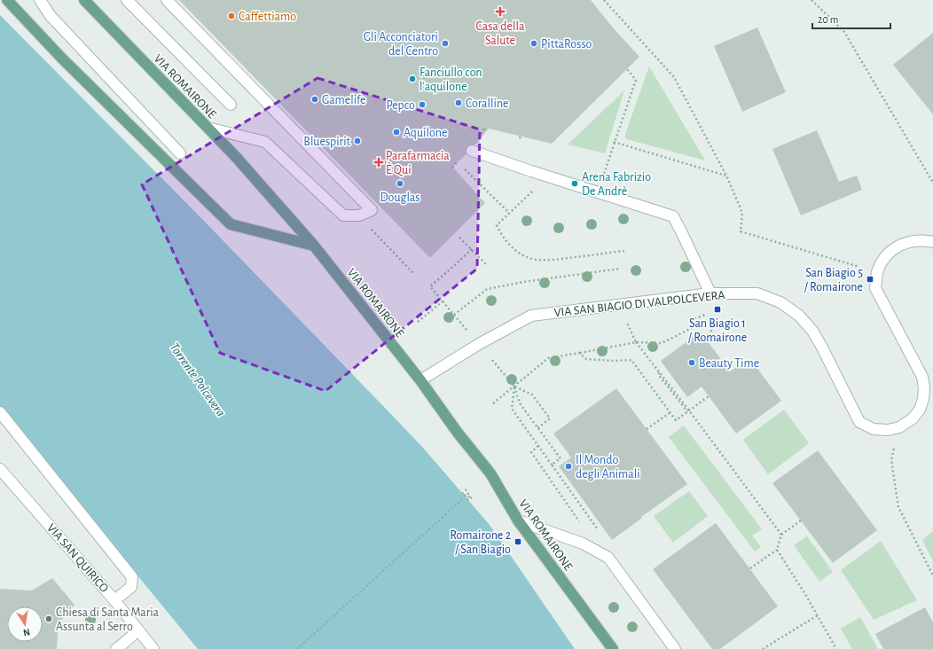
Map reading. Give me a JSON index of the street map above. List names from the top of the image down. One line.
{"streets":{"main road":["VIA ROMAIRONE"],"street":["VIA SAN BIAGIO DI VALPOLCEVERA","VIA SAN QUIRICO"]},"crossings":[["VIA ROMAIRONE","VIA SAN BIAGIO DI VALPOLCEVERA"]],"water":["Torrente Polcevera"],"places":{"health":["Casa della Salute","Parafarmacia È Qui"],"other":["Caffettiamo","Gli Acconciatori del Centro","PittaRosso","Fanciullo con l'aquilone","Gamelife","Coralline","Pepco","Aquilone","Bluespirit","Douglas","Arena Fabrizio De Andrè","Beauty Time","Il Mondo degli Animali","Chiesa di Santa Maria Assunta al Serro"],"transit":["San Biagio 5 / Romairone","San Biagio 1 / Romairone","Romairone 2 / San Biagio"]},"scale_bar":"20 m","north":"bottom"}
